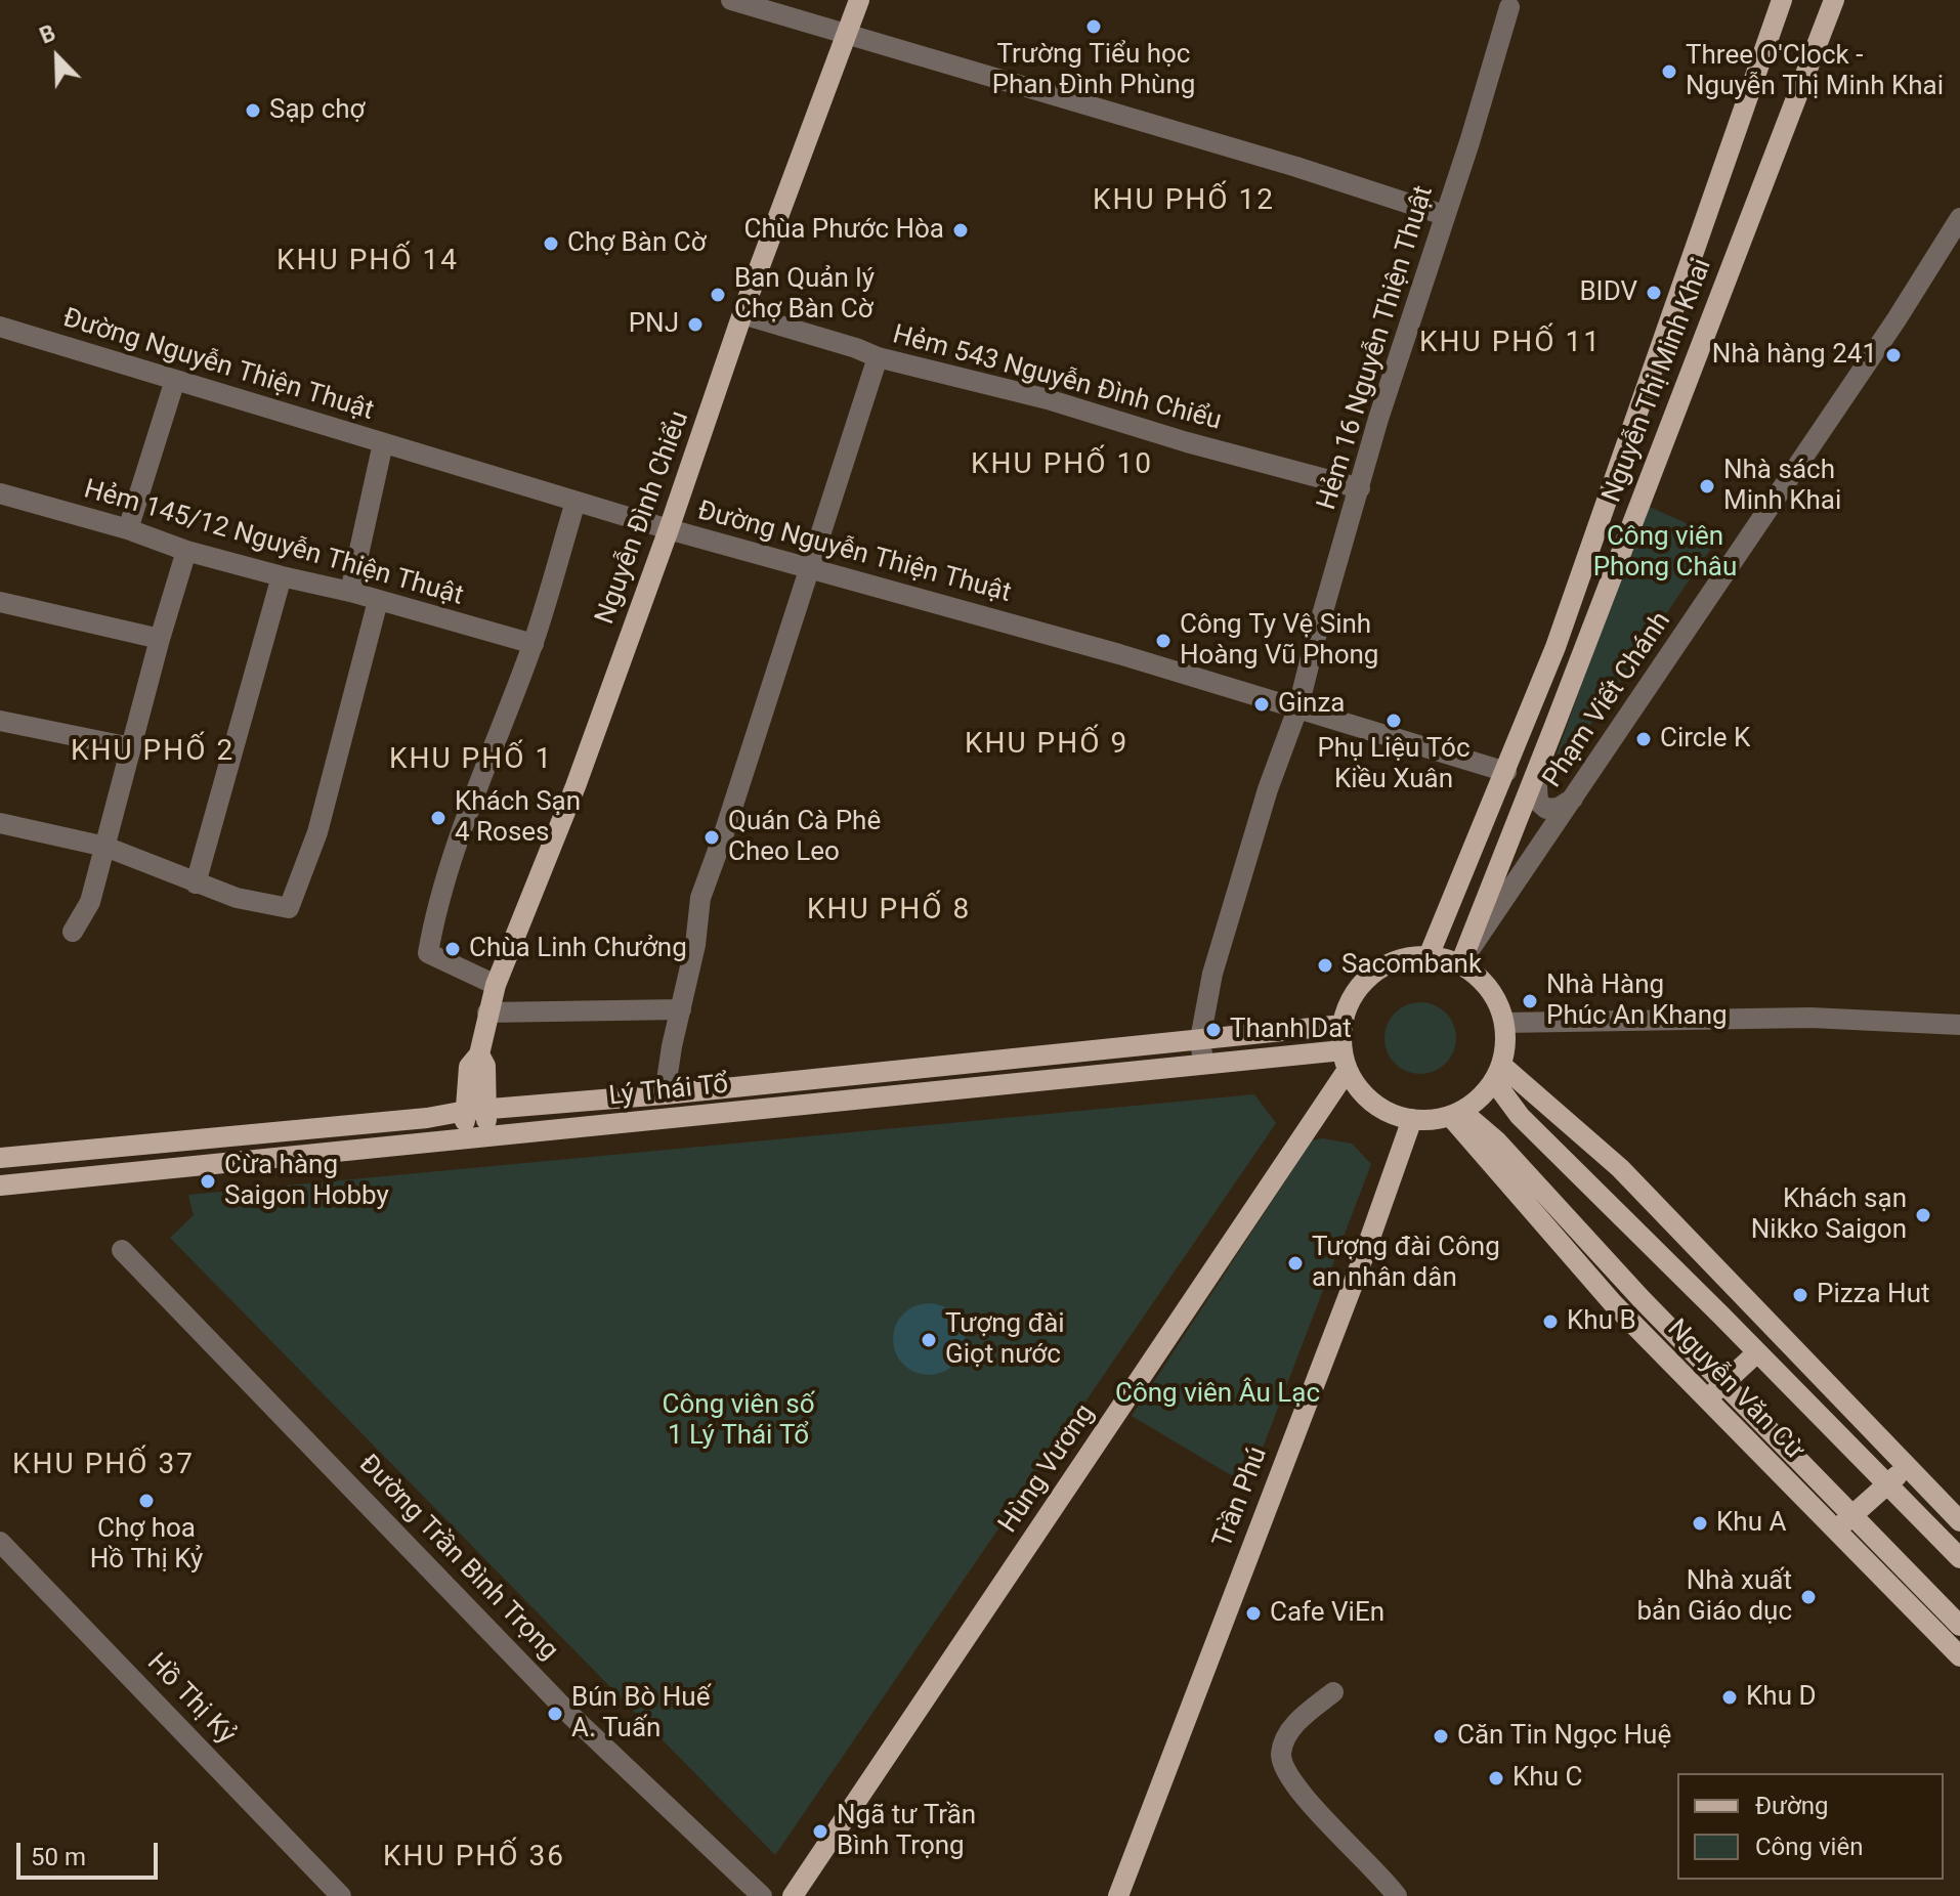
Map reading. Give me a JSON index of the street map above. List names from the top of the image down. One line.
{"streets":{"main road":["Nguyễn Thị Minh Khai","Nguyễn Đình Chiểu","Lý Thái Tổ","Nguyễn Văn Cừ","Hùng Vương","Trần Phú"],"street":["Hẻm 16 Nguyễn Thiện Thuật","Đường Nguyễn Thiện Thuật","Hẻm 543 Nguyễn Ðình Chiểu","Hẻm 145/12 Nguyễn Thiện Thuật","Phạm Viết Chánh","Đường Trần Bình Trọng","Hồ Thị Kỷ"]},"crossings":[["Hẻm 16 Nguyễn Thiện Thuật","Đường Nguyễn Thiện Thuật"],["Hẻm 16 Nguyễn Thiện Thuật","Hẻm 543 Nguyễn Ðình Chiểu"],["Hẻm 16 Nguyễn Thiện Thuật","Lý Thái Tổ"],["Đường Nguyễn Thiện Thuật","Nguyễn Thị Minh Khai"],["Đường Nguyễn Thiện Thuật","Nguyễn Đình Chiểu"],["Hẻm 543 Nguyễn Ðình Chiểu","Nguyễn Đình Chiểu"],["Nguyễn Thị Minh Khai","Phạm Viết Chánh"],["Nguyễn Thị Minh Khai","Lý Thái Tổ"],["Nguyễn Thị Minh Khai","Nguyễn Văn Cừ"],["Nguyễn Thị Minh Khai","Hùng Vương"],["Nguyễn Thị Minh Khai","Trần Phú"],["Nguyễn Đình Chiểu","Lý Thái Tổ"],["Phạm Viết Chánh","Lý Thái Tổ"],["Phạm Viết Chánh","Nguyễn Văn Cừ"],["Phạm Viết Chánh","Hùng Vương"],["Phạm Viết Chánh","Trần Phú"],["Lý Thái Tổ","Nguyễn Văn Cừ"],["Lý Thái Tổ","Hùng Vương"],["Lý Thái Tổ","Trần Phú"],["Nguyễn Văn Cừ","Hùng Vương"],["Nguyễn Văn Cừ","Trần Phú"],["Hùng Vương","Trần Phú"]],"districts":["KHU PHỐ 12","KHU PHỐ 14","KHU PHỐ 11","KHU PHỐ 10","KHU PHỐ 9","KHU PHỐ 2","KHU PHỐ 1","KHU PHỐ 8","KHU PHỐ 37","KHU PHỐ 36"],"parks":["Công viên Phong Châu","Công viên Âu Lạc","Công viên số 1 Lý Thái Tổ"],"places":["Trường Tiểu học Phan Đình Phùng","Three O'Clock - Nguyễn Thị Minh Khai","Sạp chợ","Chùa Phước Hòa","Chợ Bàn Cờ","BIDV","Ban Quản lý Chợ Bàn Cờ","PNJ","Nhà hàng 241","Nhà sách Minh Khai","Công Ty Vệ Sinh Hoàng Vũ Phong","Ginza","Phụ Liệu Tóc Kiều Xuân","Circle K","Khách Sạn 4 Roses","Quán Cà Phê Cheo Leo","Chùa Linh Chưởng","Sacombank","Nhà Hàng Phúc An Khang","Thanh Dat","Cừa hàng Saigon Hobby","Khách sạn Nikko Saigon","Tượng đài Công an nhân dân","Pizza Hut","Khu B","Tượng đài Giọt nước","Chợ hoa Hồ Thị Kỷ","Khu A","Nhà xuất bản Giáo dục","Cafe ViEn","Khu D","Bún Bò Huế A. Tuấn","Căn Tin Ngọc Huệ","Khu C","Ngã tư Trần Bình Trọng"],"legend":["Đường","Công viên"],"scale_bar":"50 m","north":"top left"}
